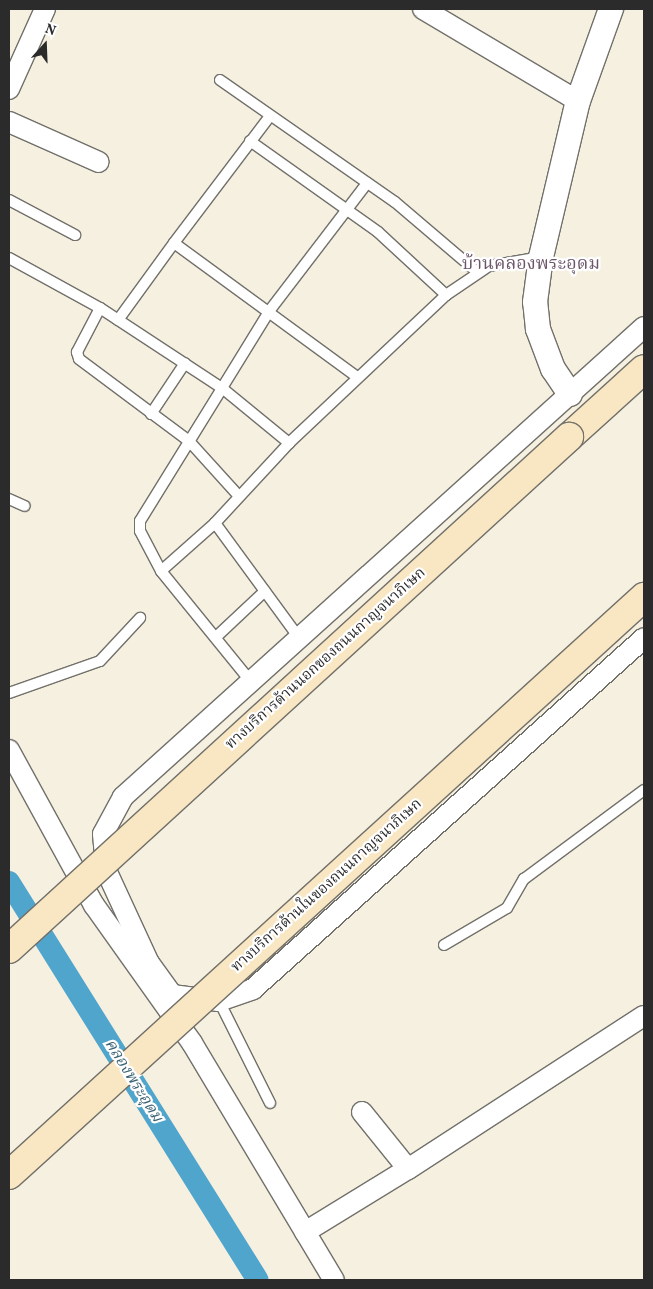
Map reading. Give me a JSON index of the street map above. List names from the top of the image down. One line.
{"streets":{"main road":["ทางบริการด้านนอกของถนนกาญจนาภิเษก","ทางบริการด้านในของถนนกาญจนาภิเษก"]},"districts":["บ้านคลองพระอุดม"],"water":["คลองพระอุดม"],"north":"top"}
